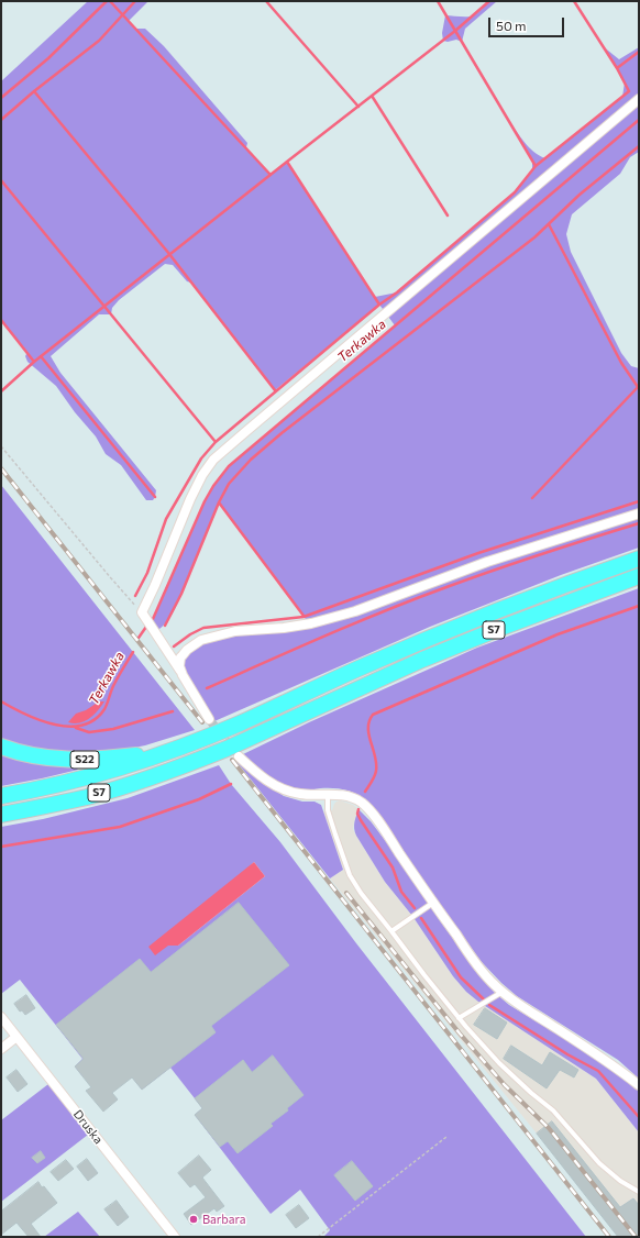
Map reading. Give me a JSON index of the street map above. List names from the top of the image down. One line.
{"streets":{"highway":["S7","S22"],"street":["Druska"]},"crossings":[["S7","S22"]],"water":["Terkawka"],"places":["Barbara"],"scale_bar":"50 m"}
